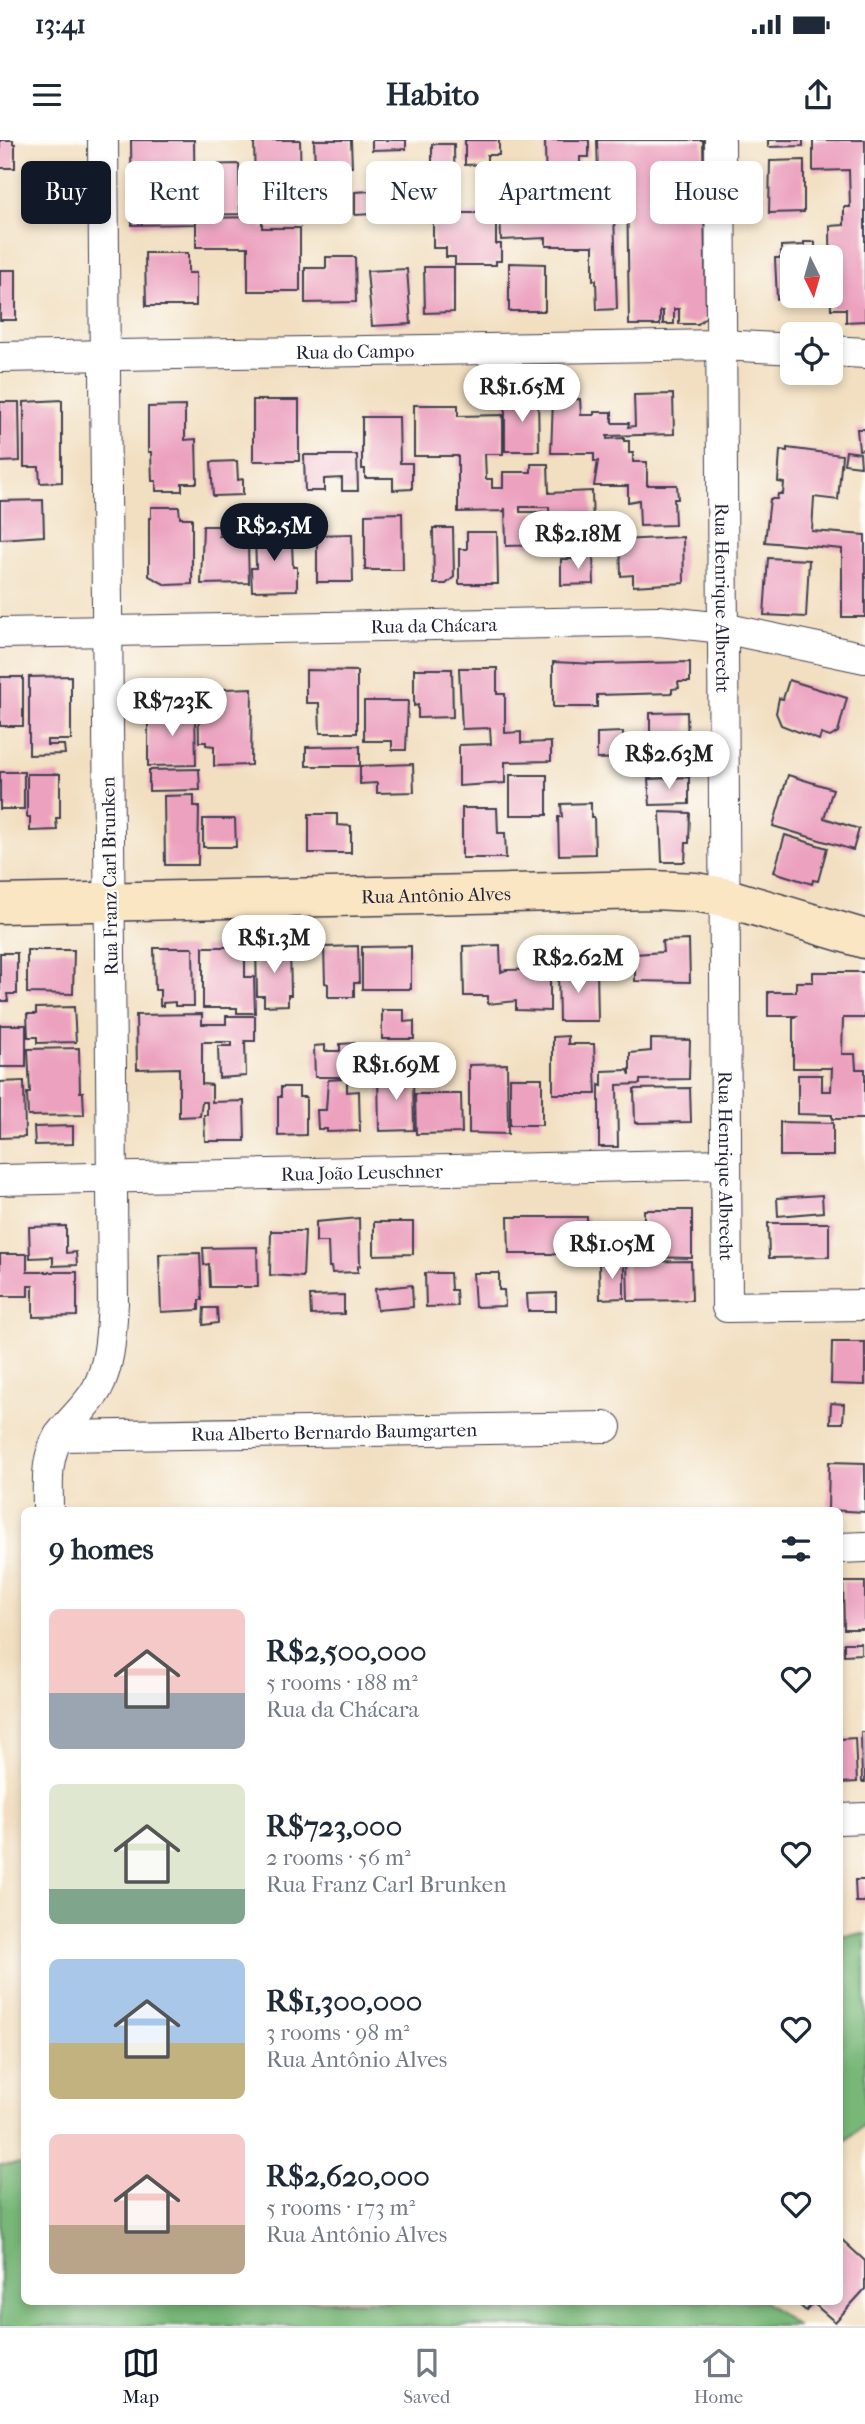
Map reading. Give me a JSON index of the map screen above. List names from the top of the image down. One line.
{"streets":{"street":["Rua do Campo","Rua Henrique Albrecht","Rua da Chácara","Rua Franz Carl Brunken","Rua Antônio Alves","Rua João Leuschner","Rua Alberto Bernardo Baumgarten"]},"crossings":[["Rua do Campo","Rua Henrique Albrecht"],["Rua do Campo","Rua Franz Carl Brunken"],["Rua Henrique Albrecht","Rua da Chácara"],["Rua Henrique Albrecht","Rua Antônio Alves"],["Rua Henrique Albrecht","Rua João Leuschner"],["Rua da Chácara","Rua Franz Carl Brunken"],["Rua Franz Carl Brunken","Rua Antônio Alves"],["Rua Franz Carl Brunken","Rua João Leuschner"],["Rua Franz Carl Brunken","Rua Alberto Bernardo Baumgarten"]],"north":"bottom","page":{"status":"13:41","header":"Habito","chip":["Buy","Rent","Filters","New","Apartment","House"],"price":["R$1.65M","R$2.5M","R$2.18M","R$723K","R$2.63M","R$1.3M","R$2.62M","R$1.69M","R$1.05M"],"heading":"9 homes","list":[{"name":"R$2,500,000","note":"5 rooms · 188 m² · Rua da Chácara"},{"name":"R$723,000","note":"2 rooms · 56 m² · Rua Franz Carl Brunken"},{"name":"R$1,300,000","note":"3 rooms · 98 m² · Rua Antônio Alves"},{"name":"R$2,620,000","note":"5 rooms · 173 m² · Rua Antônio Alves"}],"tabs":["Map","Saved","Home"]}}
